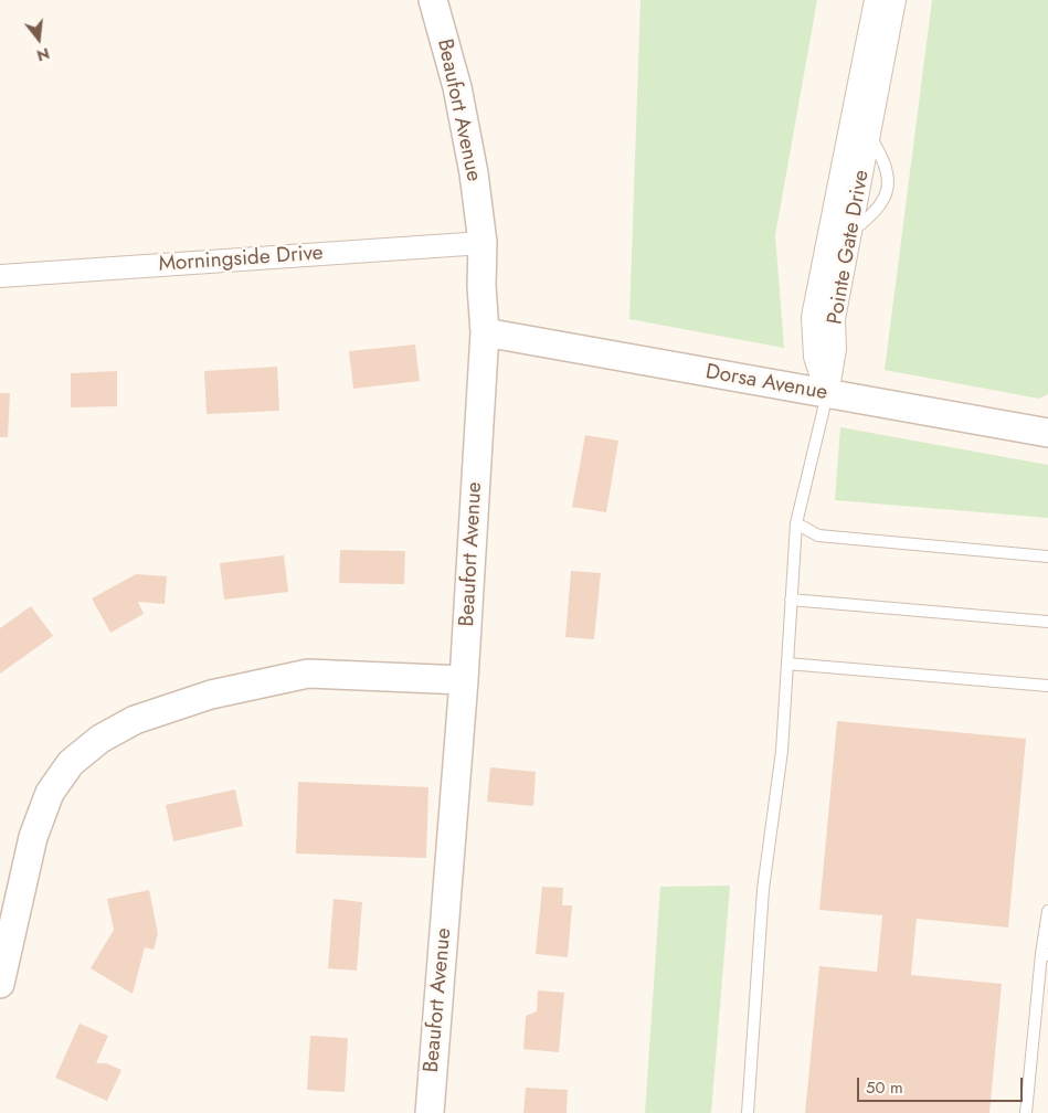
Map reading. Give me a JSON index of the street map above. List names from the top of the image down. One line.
{"streets":{"street":["Beaufort Avenue","Pointe Gate Drive","Morningside Drive","Dorsa Avenue"]},"crossings":[["Beaufort Avenue","Morningside Drive"],["Beaufort Avenue","Dorsa Avenue"],["Pointe Gate Drive","Dorsa Avenue"]],"scale_bar":"50 m","north":"bottom"}
